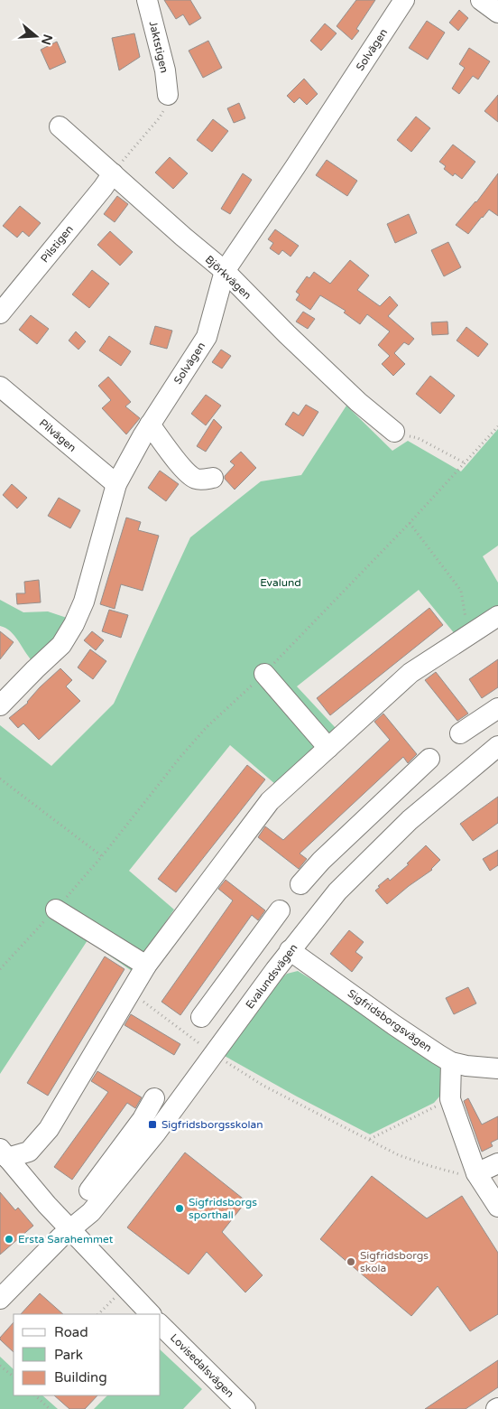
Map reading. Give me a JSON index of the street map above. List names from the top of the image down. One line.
{"streets":{"street":["Jaktstigen","Solvägen","Pilstigen","Björkvägen","Pilvägen","Evalundsvägen","Sigfridsborgsvägen","Lovisedalsvägen"]},"crossings":[["Solvägen","Björkvägen"],["Solvägen","Pilvägen"],["Pilstigen","Björkvägen"],["Evalundsvägen","Sigfridsborgsvägen"]],"parks":["Evalund"],"places":{"transit":["Sigfridsborgsskolan"],"other":["Sigfridsborgs sporthall","Ersta Sarahemmet","Sigfridsborgs skola"]},"legend":["Road","Park","Building"],"north":"right"}
